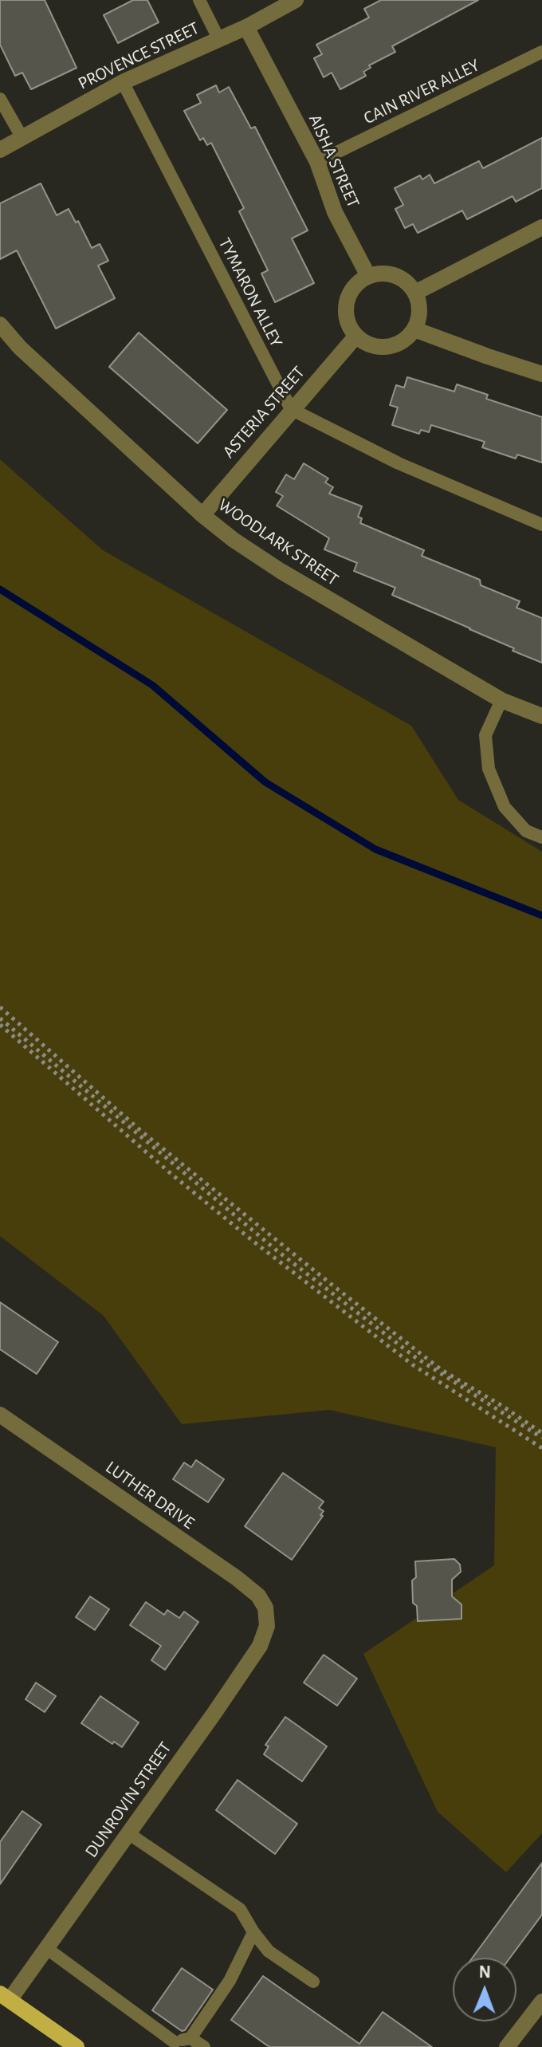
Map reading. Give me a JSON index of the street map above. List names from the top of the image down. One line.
{"streets":{"street":["PROVENCE STREET","AISHA STREET","ASTERIA STREET","WOODLARK STREET","LUTHER DRIVE","DUNROVIN STREET"],"lane":["CAIN RIVER ALLEY","TYMARON ALLEY"]},"crossings":[["PROVENCE STREET","AISHA STREET"],["PROVENCE STREET","TYMARON ALLEY"],["CAIN RIVER ALLEY","AISHA STREET"],["AISHA STREET","ASTERIA STREET"],["TYMARON ALLEY","ASTERIA STREET"],["ASTERIA STREET","WOODLARK STREET"],["LUTHER DRIVE","DUNROVIN STREET"]],"north":"top"}
